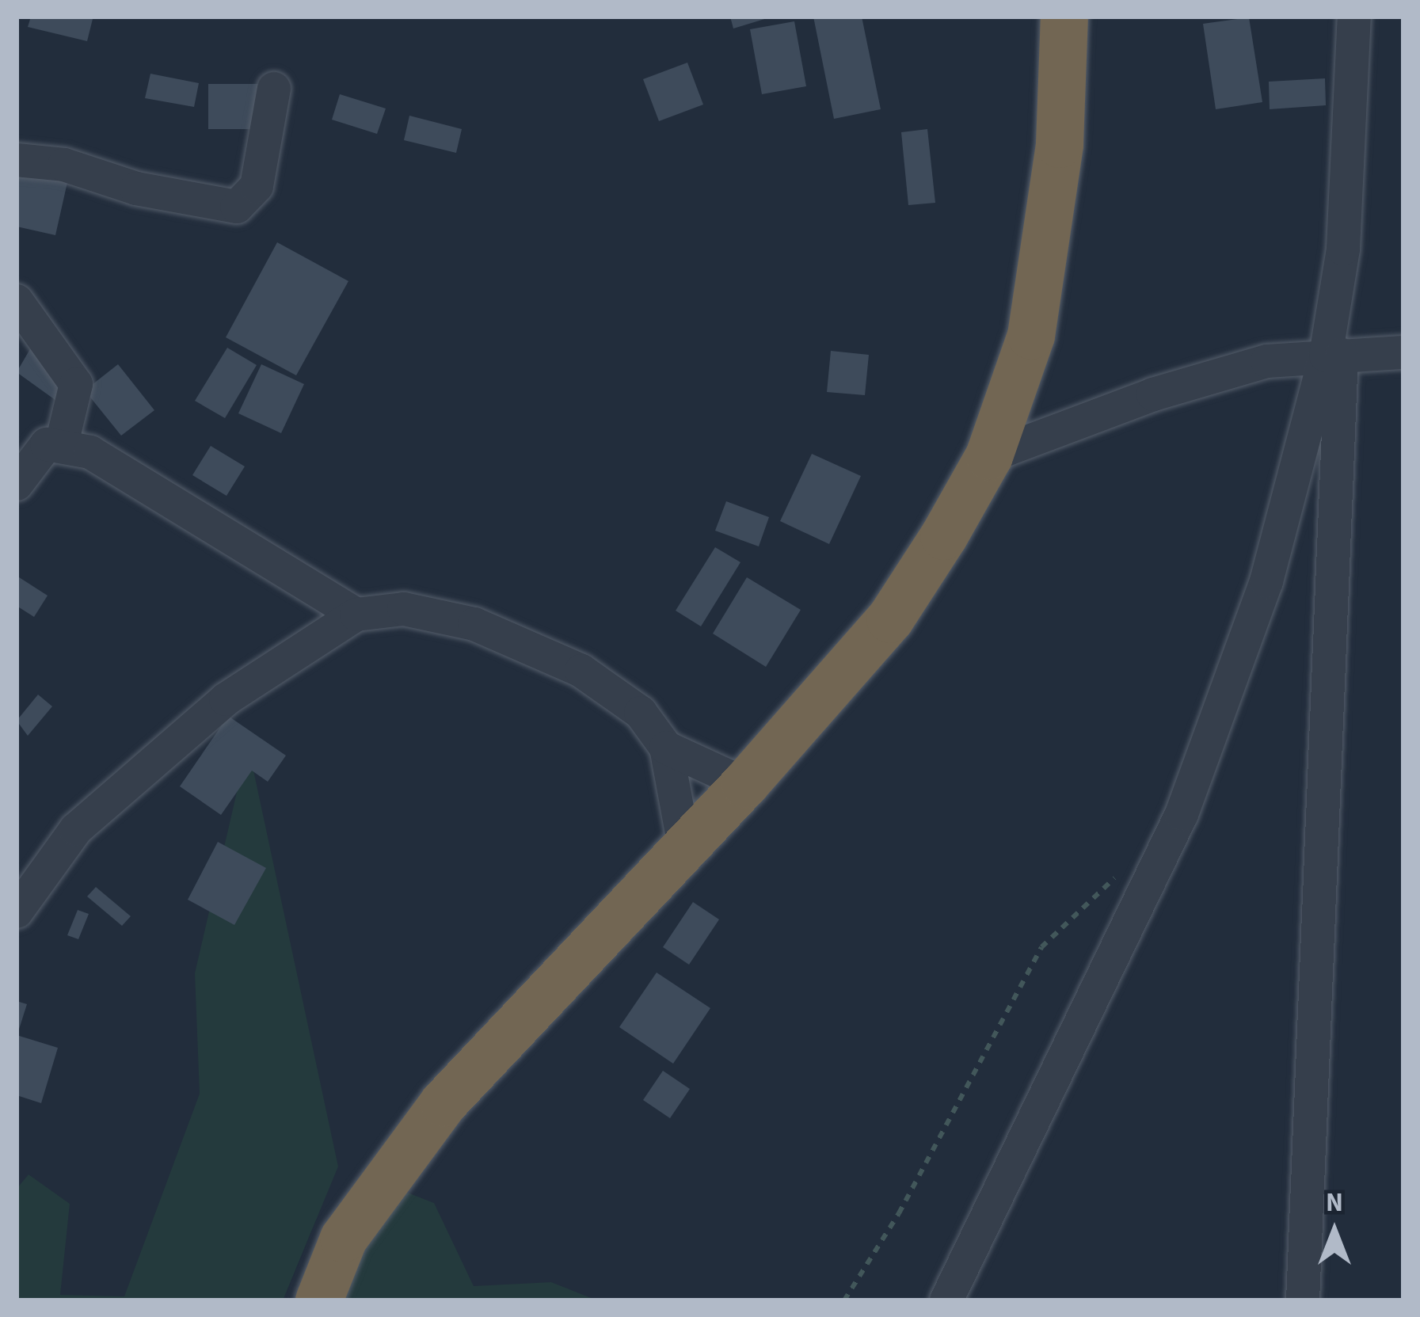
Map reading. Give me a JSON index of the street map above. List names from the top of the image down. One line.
{"north":"top"}
